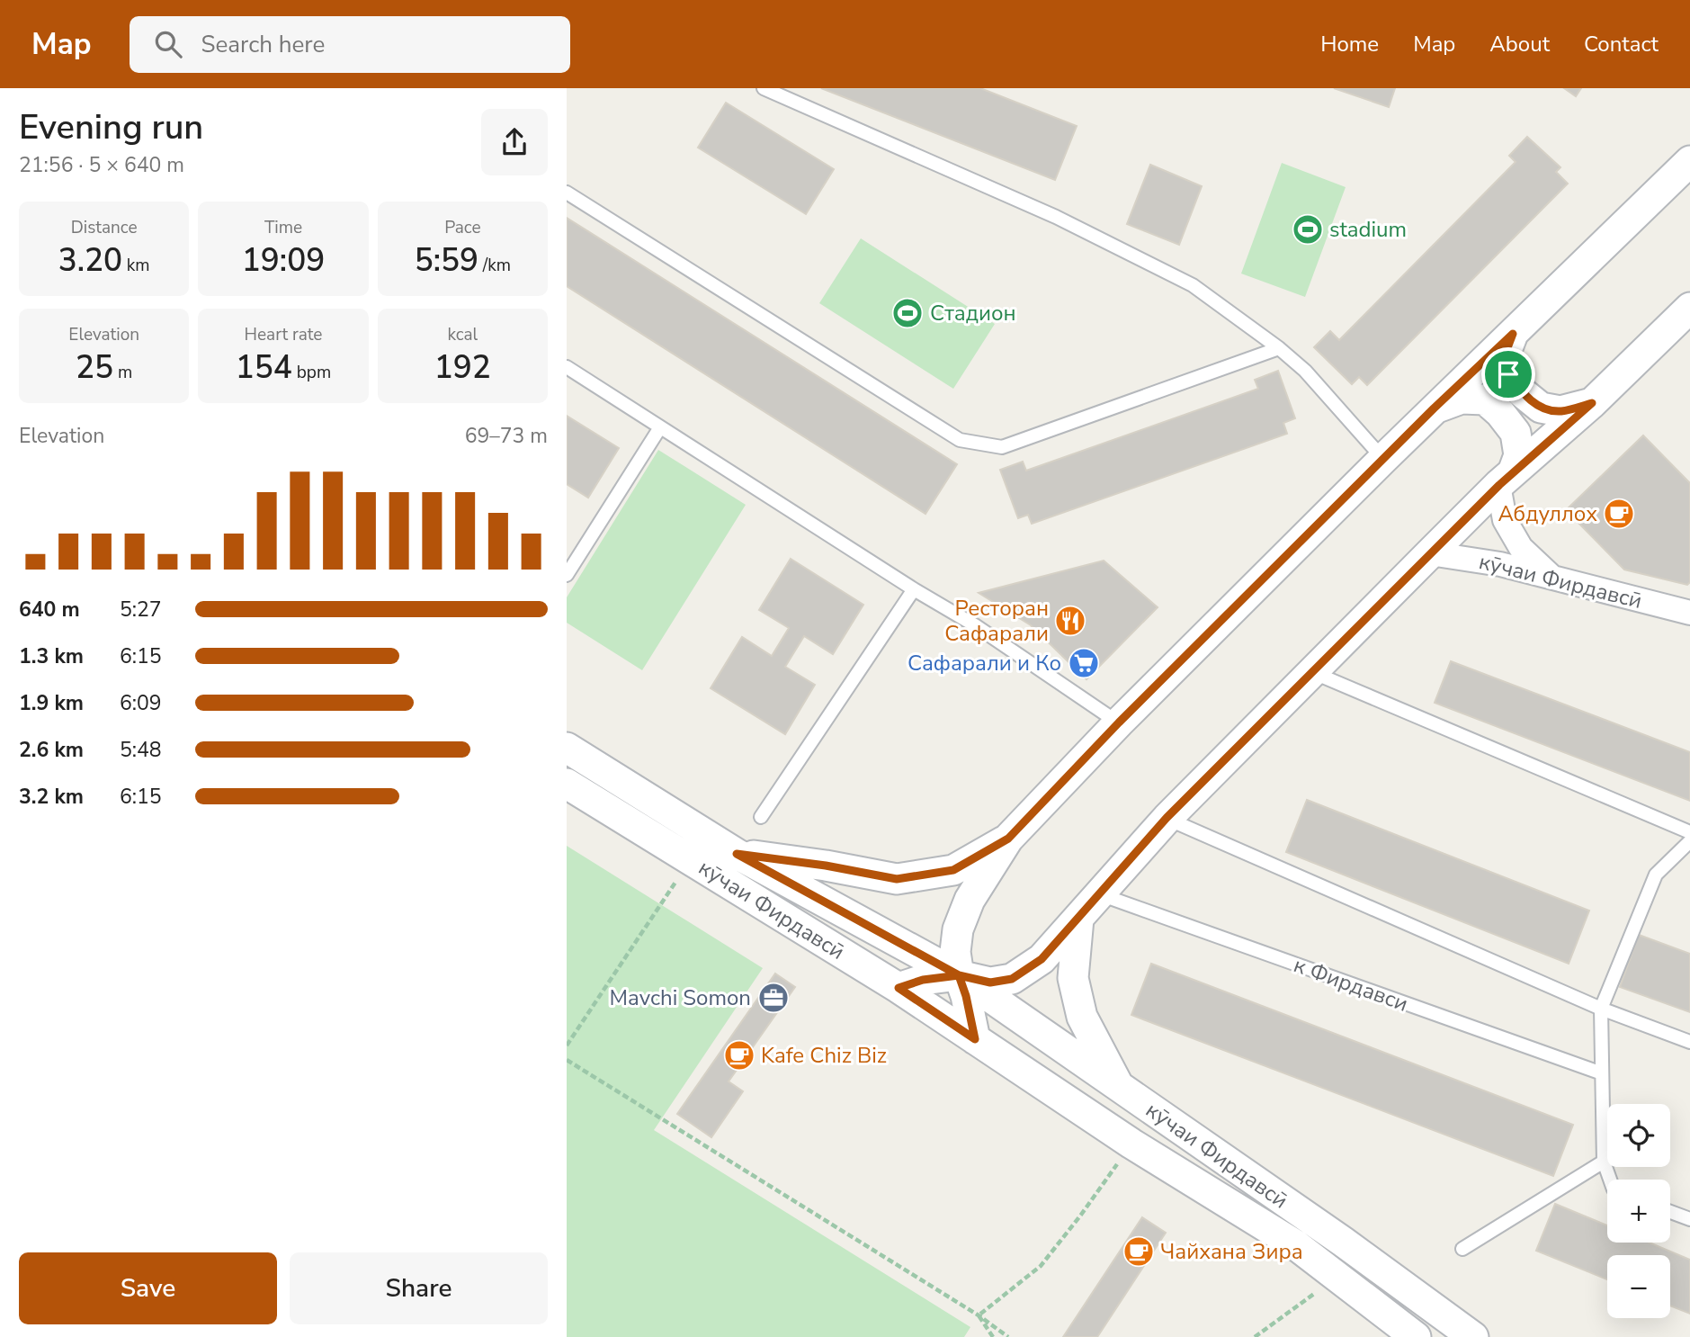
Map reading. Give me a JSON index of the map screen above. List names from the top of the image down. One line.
{"streets":{"street":["кӯчаи Фирдавсӣ"],"lane":["к Фирдавси"]},"places":{"sports":["stadium","Стадион"],"cafe":["Абдуллох","Kafe Chiz Biz","Чайхана Зира"],"restaurant":["Ресторан Сафарали"],"supermarket":["Сафарали и Ко"],"office":["Mavchi Somon"]},"page":{"header":"Map","search":"Search here","nav":["Home","Map","About","Contact"],"heading":["Evening run","21:56 · 5 × 640 m"],"stats":[["Distance","3.20 km"],["Time","19:09"],["Pace","5:59 /km"],["Elevation","25 m"],["Heart rate","154 bpm"],["kcal","192"]],"chart":["Elevation","69–73 m"],"list":[{"name":"640 m","note":"5:27"},{"name":"1.3 km","note":"6:15"},{"name":"1.9 km","note":"6:09"},{"name":"2.6 km","note":"5:48"},{"name":"3.2 km","note":"6:15"}],"map_buttons":["+","−"],"buttons":["Save","Share"]}}
